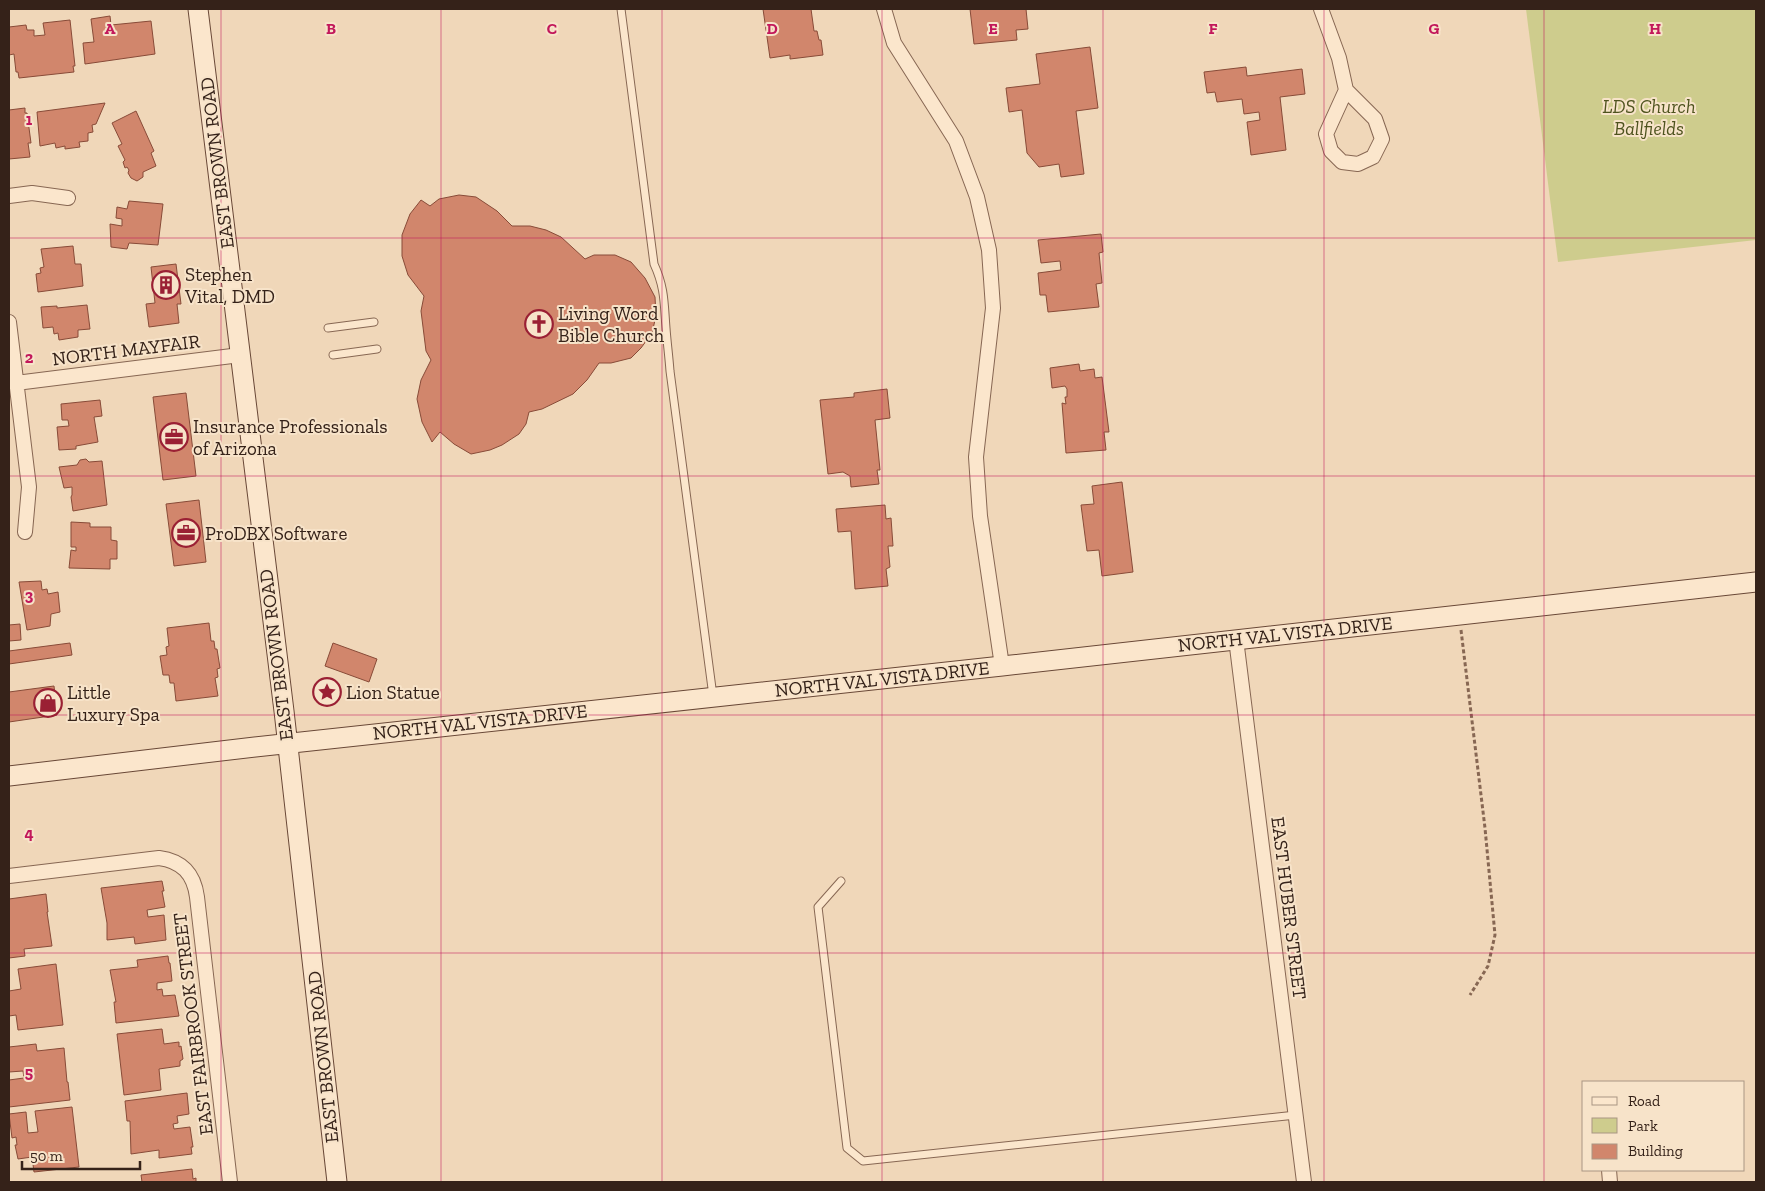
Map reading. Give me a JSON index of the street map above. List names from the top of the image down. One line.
{"streets":{"main road":["EAST BROWN ROAD","NORTH VAL VISTA DRIVE"],"street":["NORTH MAYFAIR","EAST HUBER STREET","EAST FAIRBROOK STREET"]},"crossings":[["EAST BROWN ROAD","NORTH MAYFAIR"],["EAST BROWN ROAD","NORTH VAL VISTA DRIVE"],["NORTH VAL VISTA DRIVE","EAST HUBER STREET"]],"parks":["LDS Church Ballfields"],"places":{"building":["Stephen Vital, DMD"],"church":["Living Word Bible Church"],"office":["Insurance Professionals of Arizona","ProDBX Software"],"place":["Lion Statue"],"shop":["Little Luxury Spa"]},"legend":["Road","Park","Building"],"scale_bar":"50 m","grid":{"columns":["A","B","C","D","E","F","G","H"],"rows":["1","2","3","4","5"]}}
